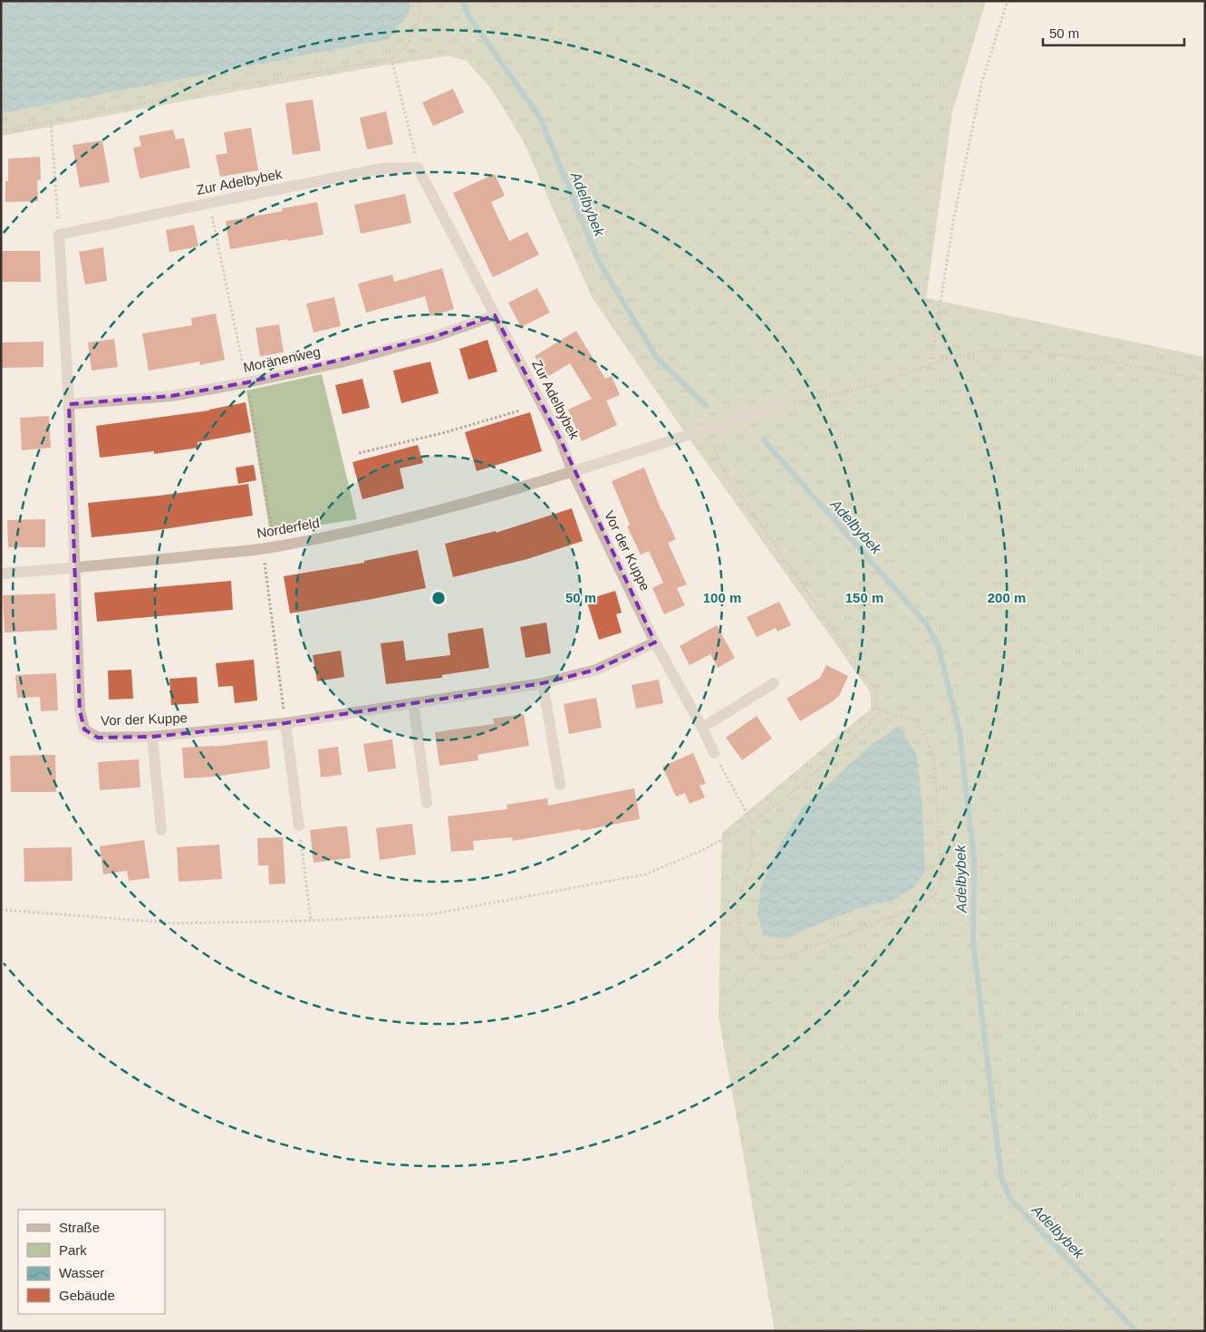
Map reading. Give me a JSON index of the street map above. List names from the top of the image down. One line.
{"streets":{"street":["Zur Adelbybek","Moränenweg","Norderfeld","Vor der Kuppe"]},"crossings":[["Zur Adelbybek","Moränenweg"],["Zur Adelbybek","Norderfeld"],["Zur Adelbybek","Vor der Kuppe"],["Norderfeld","Vor der Kuppe"]],"water":["Adelbybek"],"legend":["Straße","Park","Wasser","Gebäude"],"scale_bar":"50 m","rings":["50 m","100 m","150 m","200 m"]}
